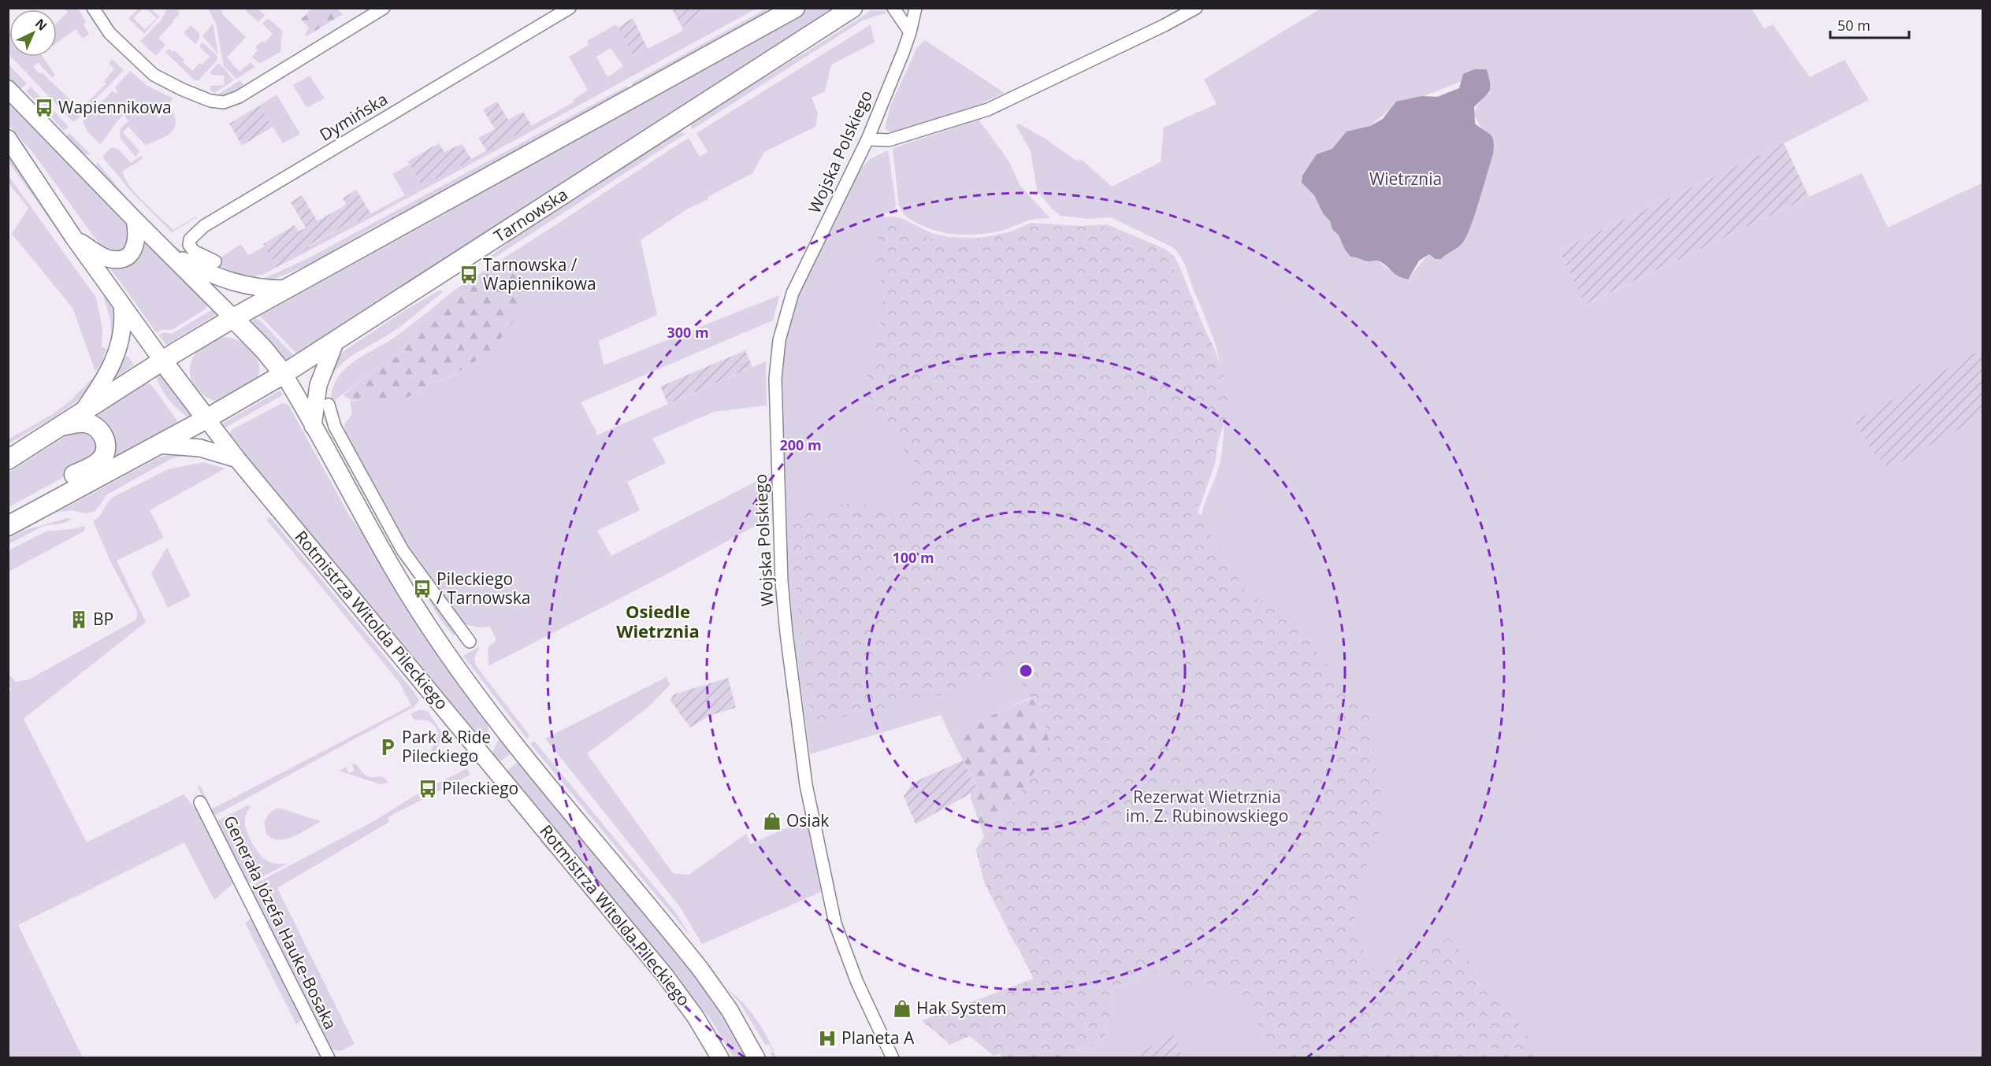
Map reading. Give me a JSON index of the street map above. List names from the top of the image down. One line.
{"streets":{"main road":["Tarnowska","Rotmistrza Witolda Pileckiego"],"street":["Dymińska","Wojska Polskiego","Generała Józefa Hauke-Bosaka"]},"crossings":[["Tarnowska","Rotmistrza Witolda Pileckiego"]],"districts":["Osiedle Wietrznia"],"parks":["Wietrznia","Rezerwat Wietrznia im. Z. Rubinowskiego"],"places":{"bus stop":["Wapiennikowa","Tarnowska / Wapiennikowa","Pileckiego / Tarnowska","Pileckiego"],"building":["BP"],"parking":["Park & Ride Pileckiego"],"shop":["Osiak","Hak System"],"hospital":["Planeta A"]},"scale_bar":"50 m","north":"top right","rings":["300 m","200 m","100 m"]}
